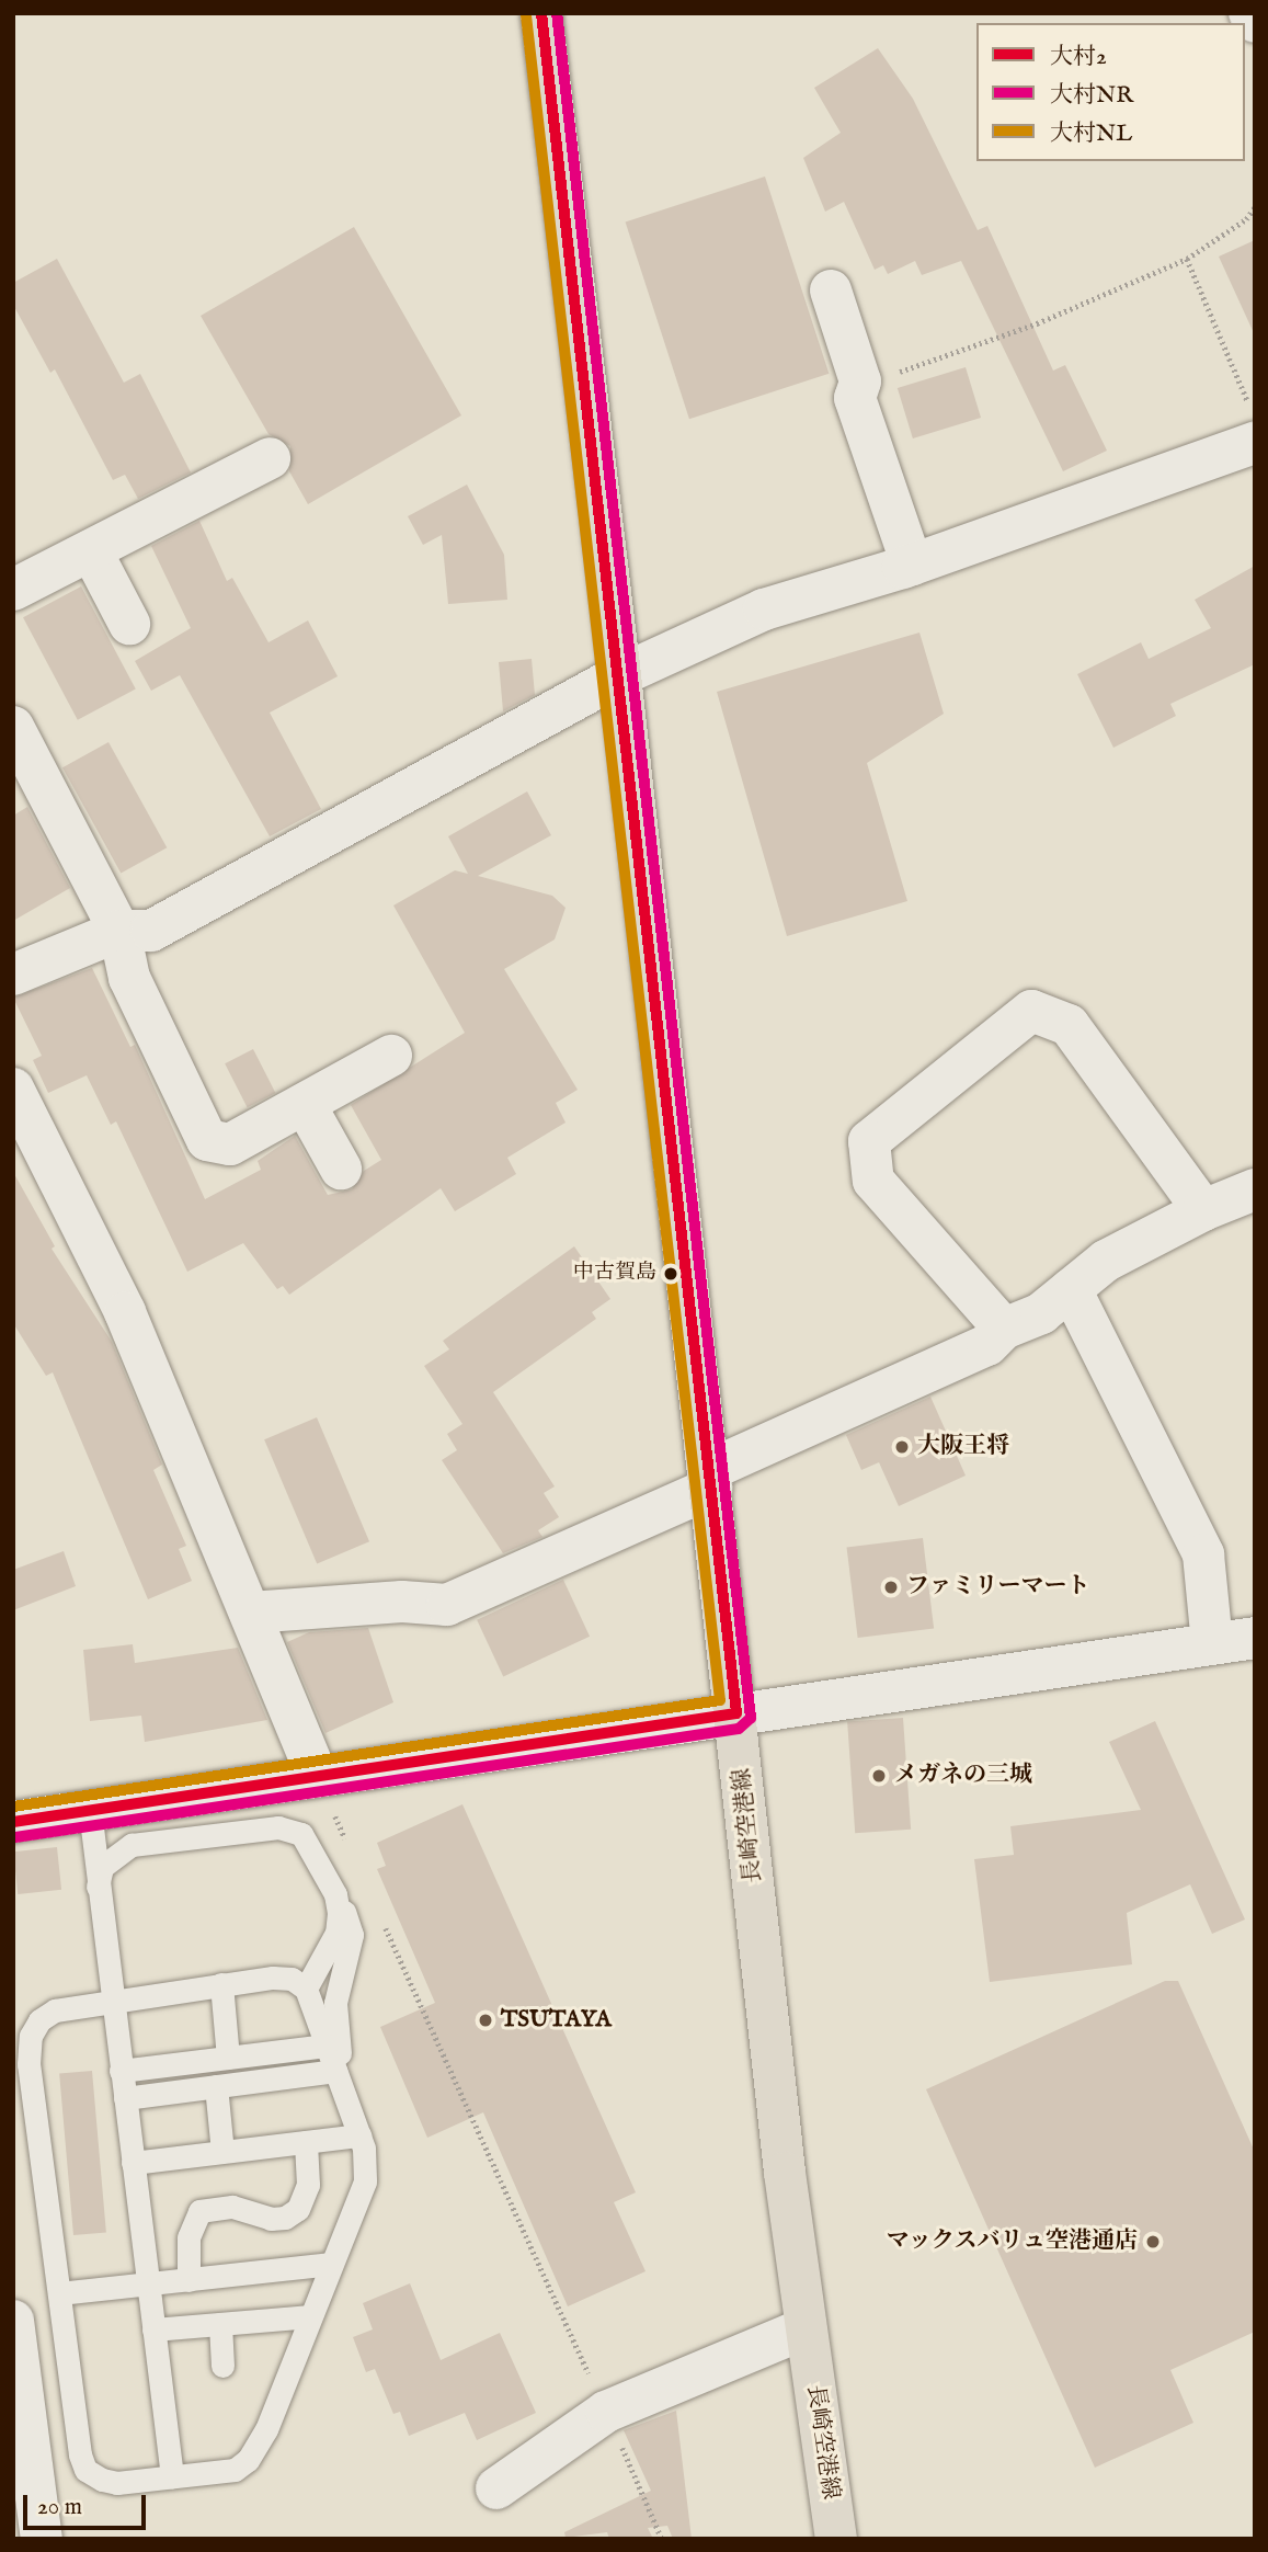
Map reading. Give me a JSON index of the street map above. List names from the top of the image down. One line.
{"streets":{"main road":["長崎空港線"]},"places":["中古賀島","大阪王将","ファミリーマート","メガネの三城","TSUTAYA","マックスバリュ空港通店"],"lines":["transit line 大村2","transit line 大村NR","transit line 大村NL"],"legend":["大村2","大村NR","大村NL"],"scale_bar":"20 m"}
